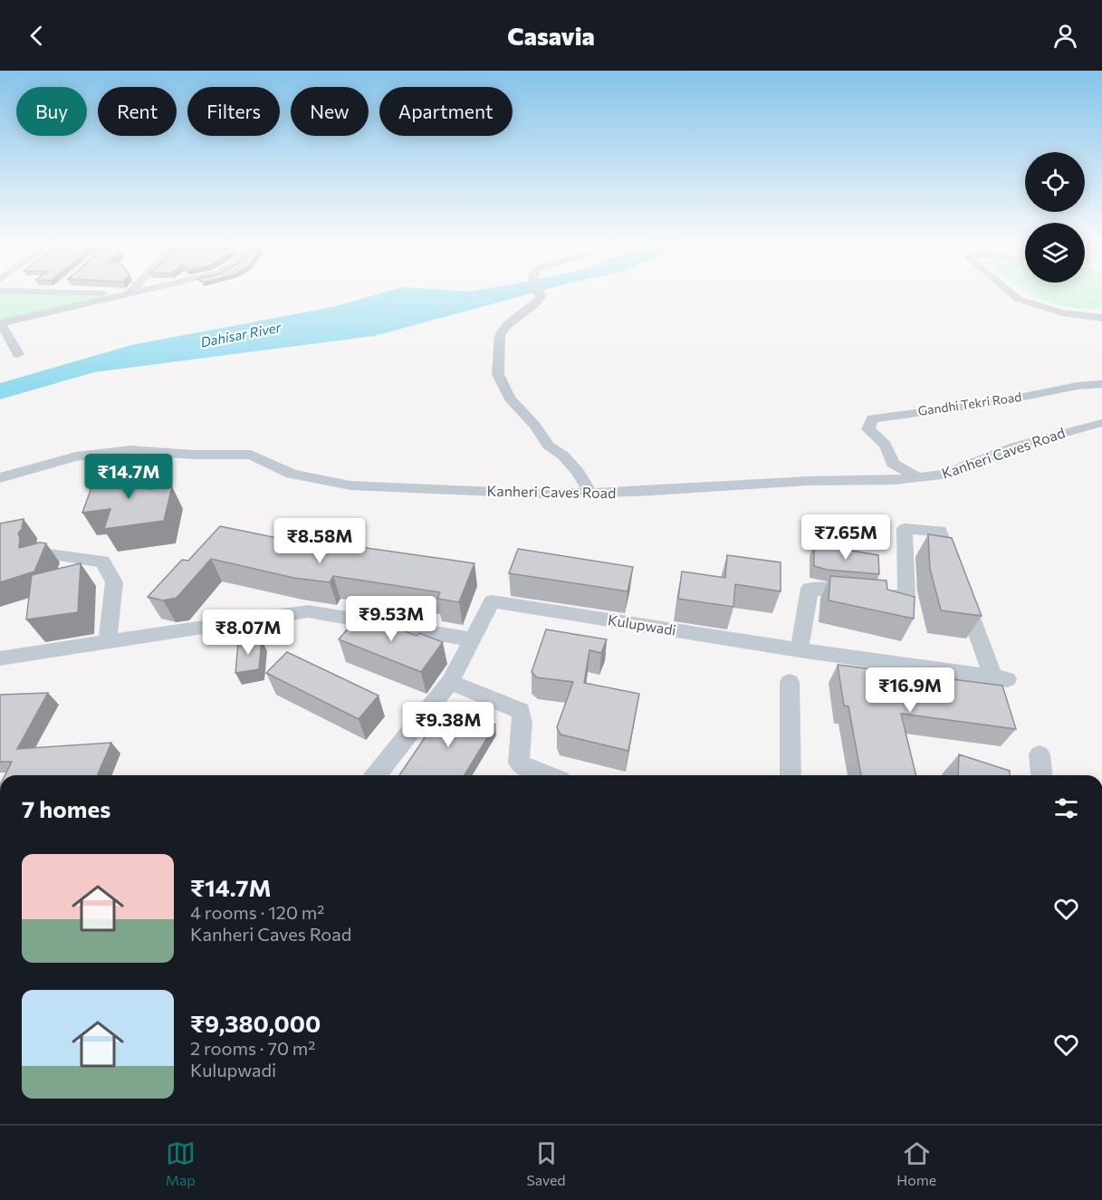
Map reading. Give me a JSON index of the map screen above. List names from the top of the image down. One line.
{"streets":{"street":["Gandhi Tekri Road","Kanheri Caves Road","Kulupwadi"]},"crossings":[["Gandhi Tekri Road","Kanheri Caves Road"]],"water":["Dahisar River"],"page":{"header":"Casavia","chip":["Buy","Rent","Filters","New","Apartment"],"price":["₹14.7M","₹7.65M","₹8.58M","₹9.53M","₹8.07M","₹16.9M","₹9.38M"],"heading":"7 homes","list":[{"name":"₹14.7M","note":"4 rooms · 120 m² · Kanheri Caves Road"},{"name":"₹9,380,000","note":"2 rooms · 70 m² · Kulupwadi"}],"tabs":["Map","Saved","Home"]}}
